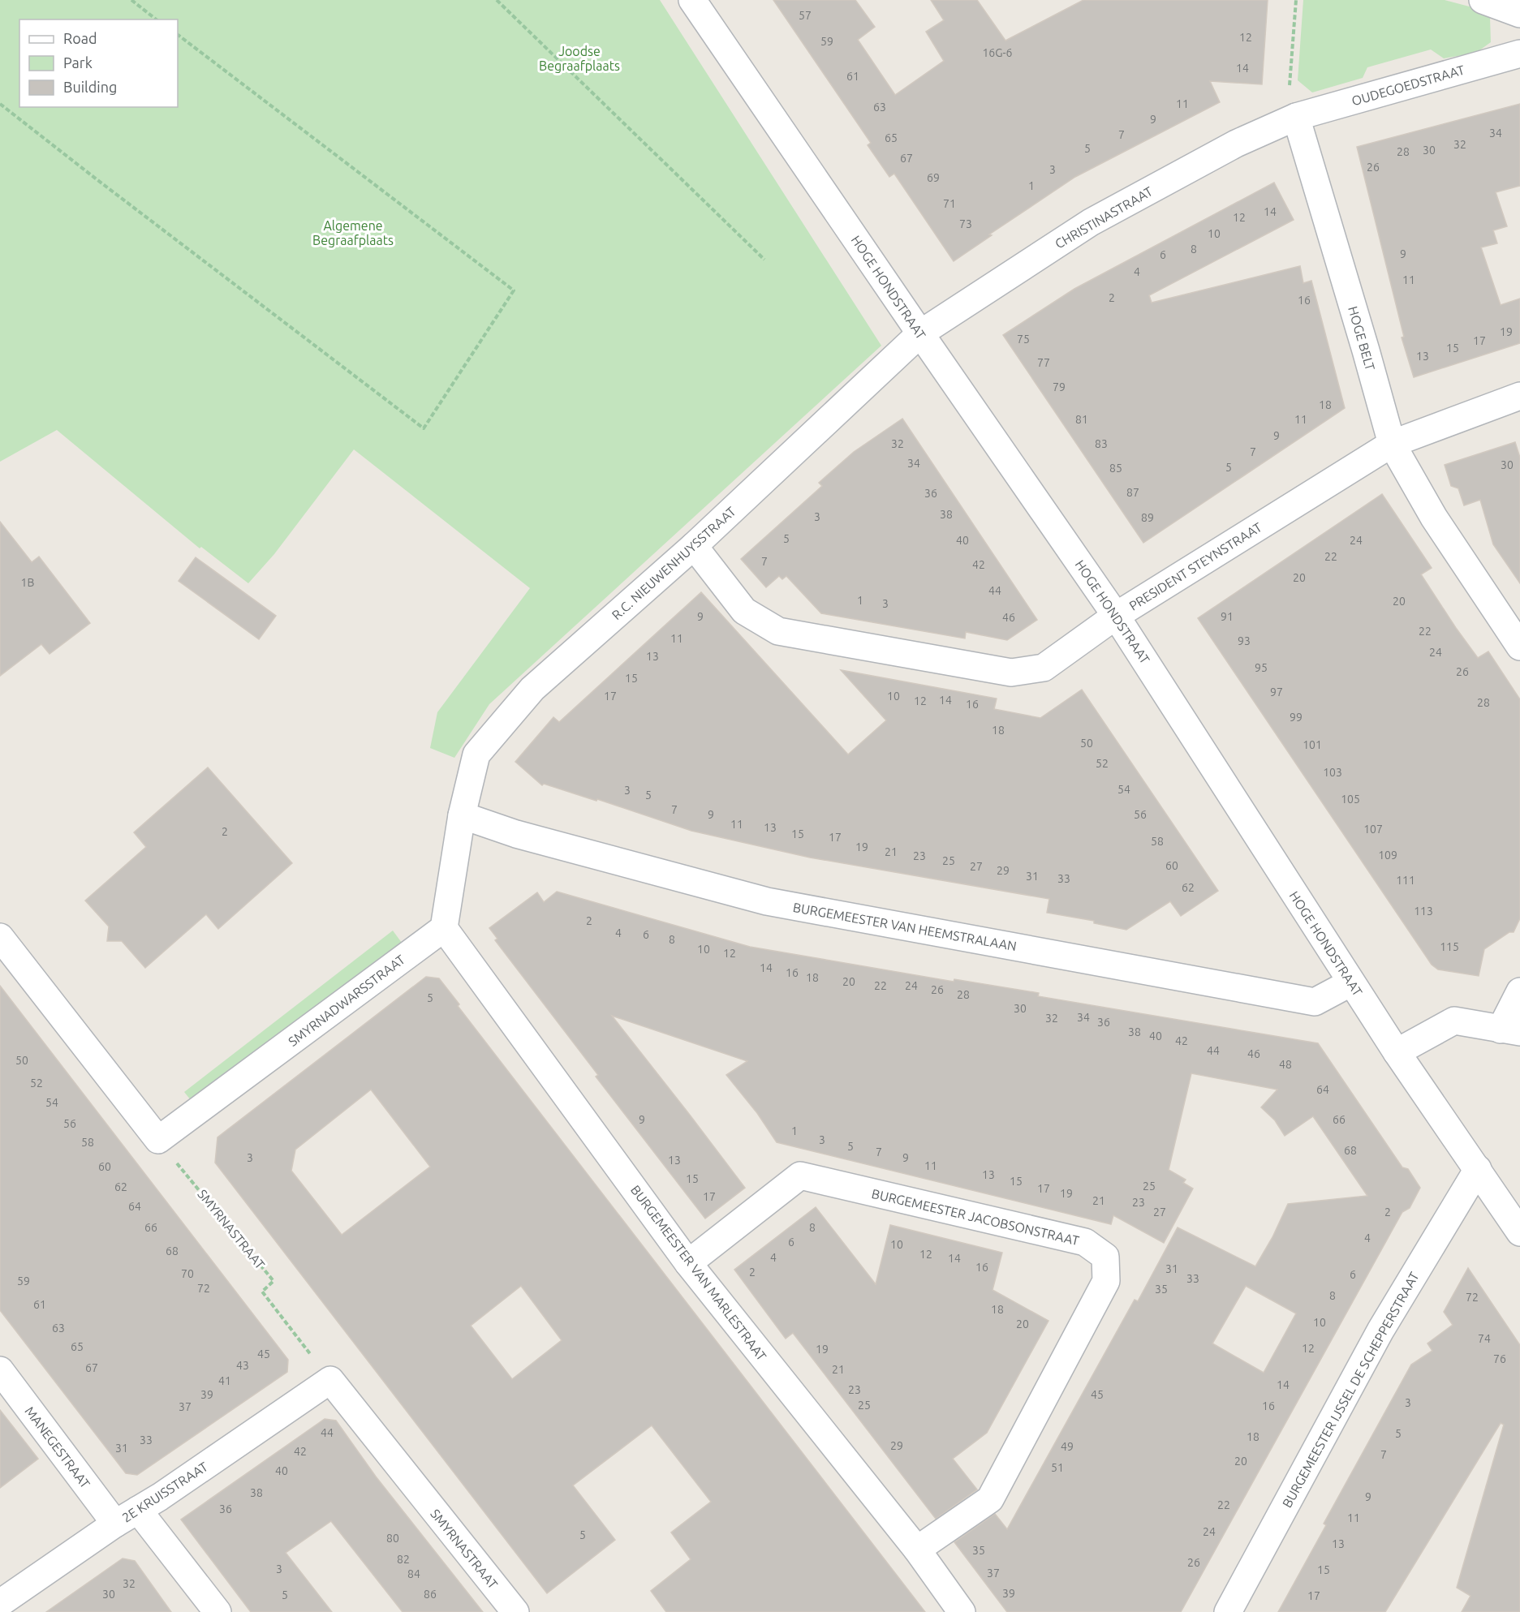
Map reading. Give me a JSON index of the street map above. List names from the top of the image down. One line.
{"streets":{"street":["OUDEGOEDSTRAAT","CHRISTINASTRAAT","HOGE HONDSTRAAT","HOGE BELT","R.C. NIEUWENHUYSSTRAAT","PRESIDENT STEYNSTRAAT","BURGEMEESTER VAN HEEMSTRALAAN","SMYRNADWARSSTRAAT","BURGEMEESTER JACOBSONSTRAAT","SMYRNASTRAAT","BURGEMEESTER VAN MARLESTRAAT","BURGEMEESTER IJSSEL DE SCHEPPERSTRAAT","MANEGESTRAAT","2E KRUISSTRAAT"]},"crossings":[["OUDEGOEDSTRAAT","CHRISTINASTRAAT"],["OUDEGOEDSTRAAT","HOGE BELT"],["CHRISTINASTRAAT","HOGE HONDSTRAAT"],["CHRISTINASTRAAT","HOGE BELT"],["CHRISTINASTRAAT","R.C. NIEUWENHUYSSTRAAT"],["HOGE HONDSTRAAT","R.C. NIEUWENHUYSSTRAAT"],["HOGE HONDSTRAAT","PRESIDENT STEYNSTRAAT"],["HOGE HONDSTRAAT","BURGEMEESTER VAN HEEMSTRALAAN"],["HOGE HONDSTRAAT","BURGEMEESTER IJSSEL DE SCHEPPERSTRAAT"],["HOGE BELT","PRESIDENT STEYNSTRAAT"],["R.C. NIEUWENHUYSSTRAAT","PRESIDENT STEYNSTRAAT"],["R.C. NIEUWENHUYSSTRAAT","BURGEMEESTER VAN HEEMSTRALAAN"],["SMYRNADWARSSTRAAT","SMYRNASTRAAT"],["SMYRNADWARSSTRAAT","BURGEMEESTER VAN MARLESTRAAT"],["BURGEMEESTER JACOBSONSTRAAT","BURGEMEESTER VAN MARLESTRAAT"],["SMYRNASTRAAT","2E KRUISSTRAAT"],["MANEGESTRAAT","2E KRUISSTRAAT"]],"parks":["Joodse Begraafplaats","Algemene Begraafplaats"],"house_numbers":["57","12","59","16G-6","14","61","11","63","9","34","7","65","32","5","30","28","67","26","3","69","1","71","14","12","73","10","8","9","6","4","11","2","16","19","75","17","15","13","77","79","18","81","11","9","32","83","7","34","30","5","85","87","36","38","3","89","5","40","24","22","7","42","20","1B","44","1","20","3","9","91","46","22","11","93","24","13","95","26","15","97","17","10","14","12","28","16","99","18","50","101","52","103","54","3","5","105","7","9","56","11","13","107","2","15","17","58","19","21","109","23","25","60","27","29","31","33","111","62","113","2","4","6","8","115","10","12","14","16","18","20","22","24","26","28","5","30","34","32","36","38","40","42","44","46","50","48","52","64","54","9","66","56","1","3","58","5","68","7","3","9","13","11","60","13","15","15","25","62","17","19","17","21","23","64","27","2","66","8","4","6","10","68","12","4","14","16","31","2","70","6","33","59","72","35","8","72","61","18","10","20","63","74","65","12","19","45","76","43","67","21","41","14","23","39","45","3","25","16","37","44","5","18","33","29","49","31","42","7","20","51","40","38","9","22","36","11","24","5","80","13","35","82","26","3","15","37","84","32","39","30","86","5","17"],"legend":["Road","Park","Building"]}
